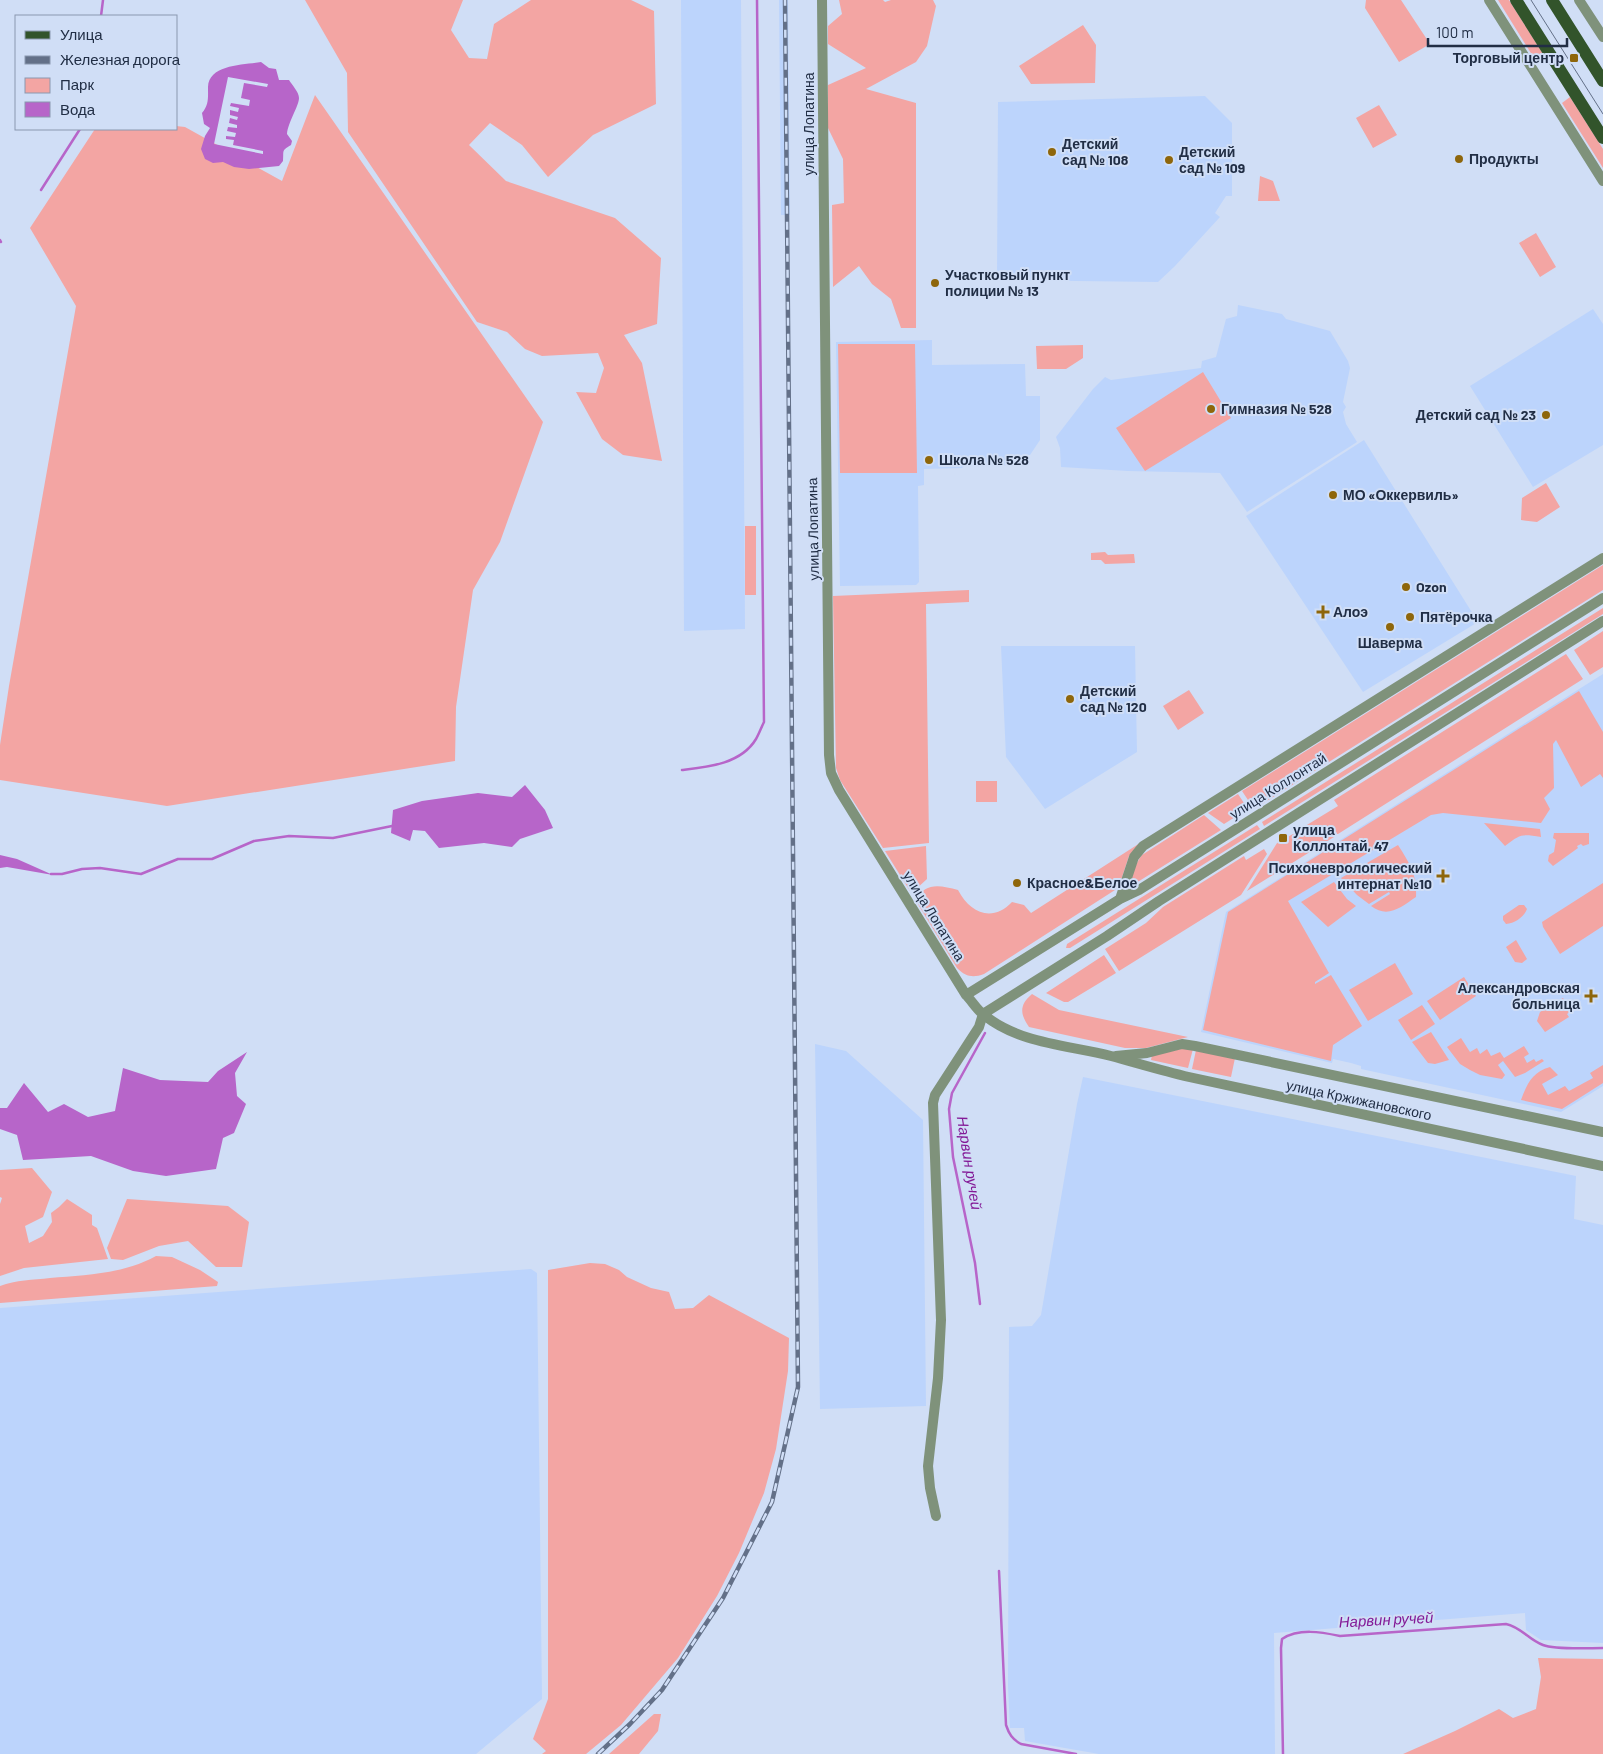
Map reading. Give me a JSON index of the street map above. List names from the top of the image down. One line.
{"streets":{"street":["улица Лопатина","улица Коллонтай","улица Кржижановского"]},"crossings":[["улица Лопатина","улица Коллонтай"],["улица Лопатина","улица Кржижановского"]],"water":["Нарвин ручей"],"places":{"transit":["Торговый центр","улица Коллонтай, 47"],"other":["Детский сад № 108","Продукты","Детский сад № 109","Участковый пункт полиции № 13","Гимназия № 528","Детский сад № 23","Школа № 528","МО «Оккервиль»","Ozon","Пятёрочка","Шаверма","Детский сад № 120","Красное&Белое"],"health":["Алоэ","Психоневрологический интернат №10","Александровская больница"]},"legend":["Улица","Железная дорога","Парк","Вода"],"scale_bar":"100 m"}
